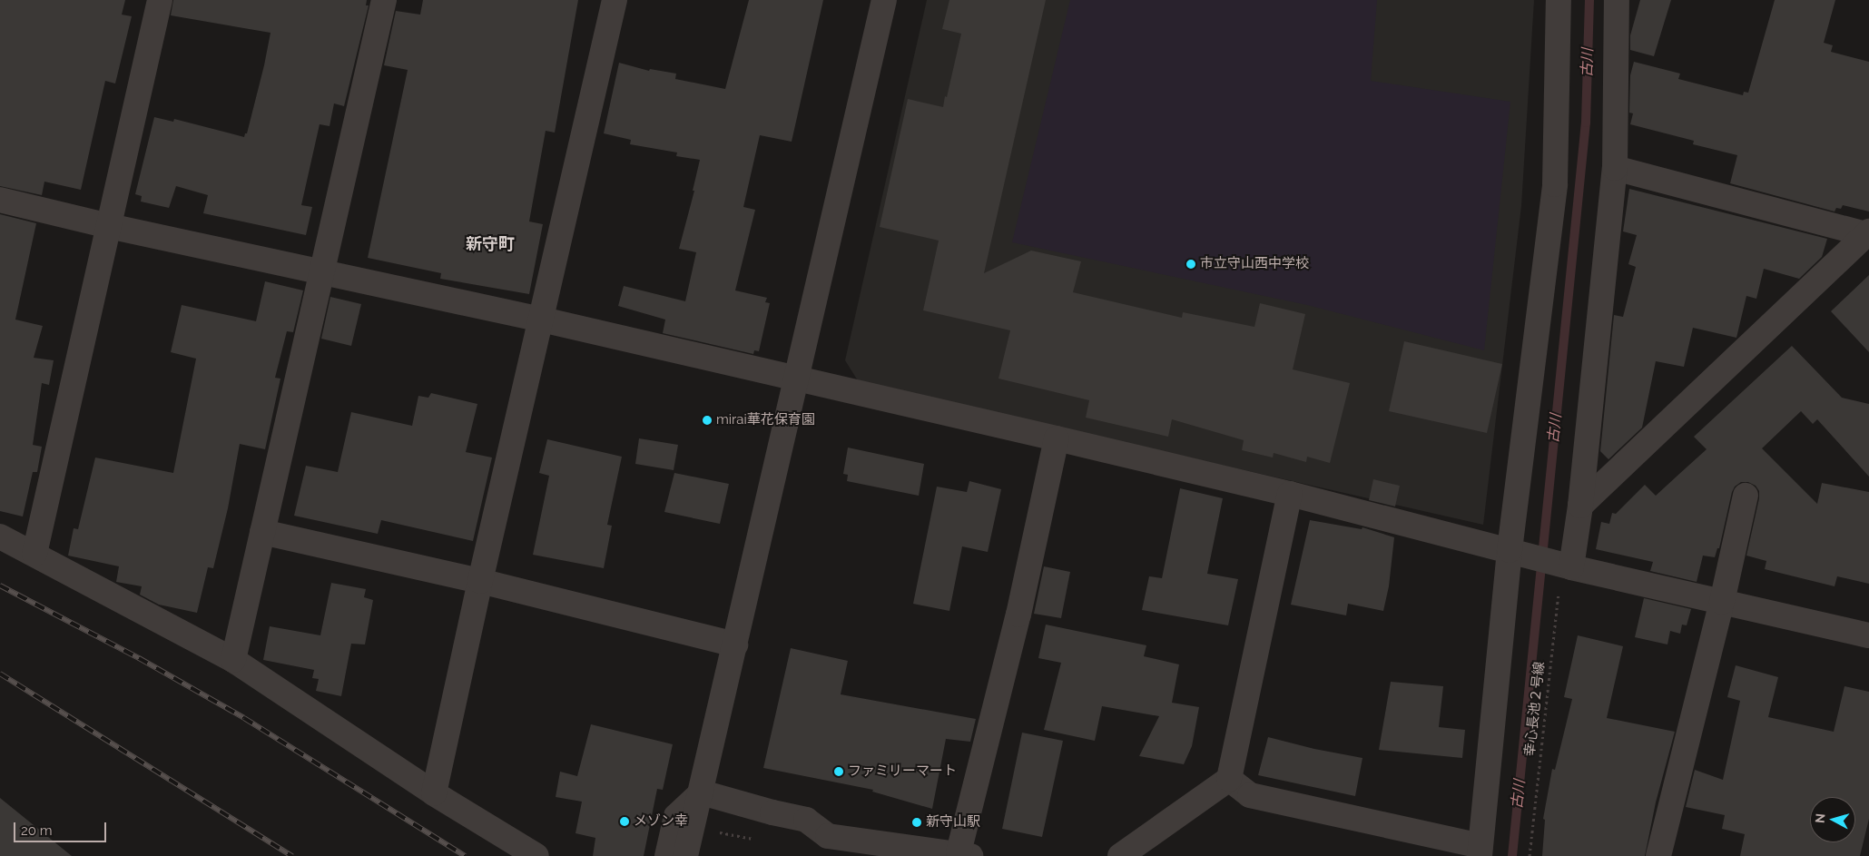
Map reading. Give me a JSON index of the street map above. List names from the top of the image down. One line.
{"streets":{"path":["幸心長池２号線"]},"districts":["新守町"],"water":["古川"],"places":["市立守山西中学校","mirai華花保育園","ファミリーマート","メゾン幸","新守山駅"],"scale_bar":"20 m","north":"left"}
